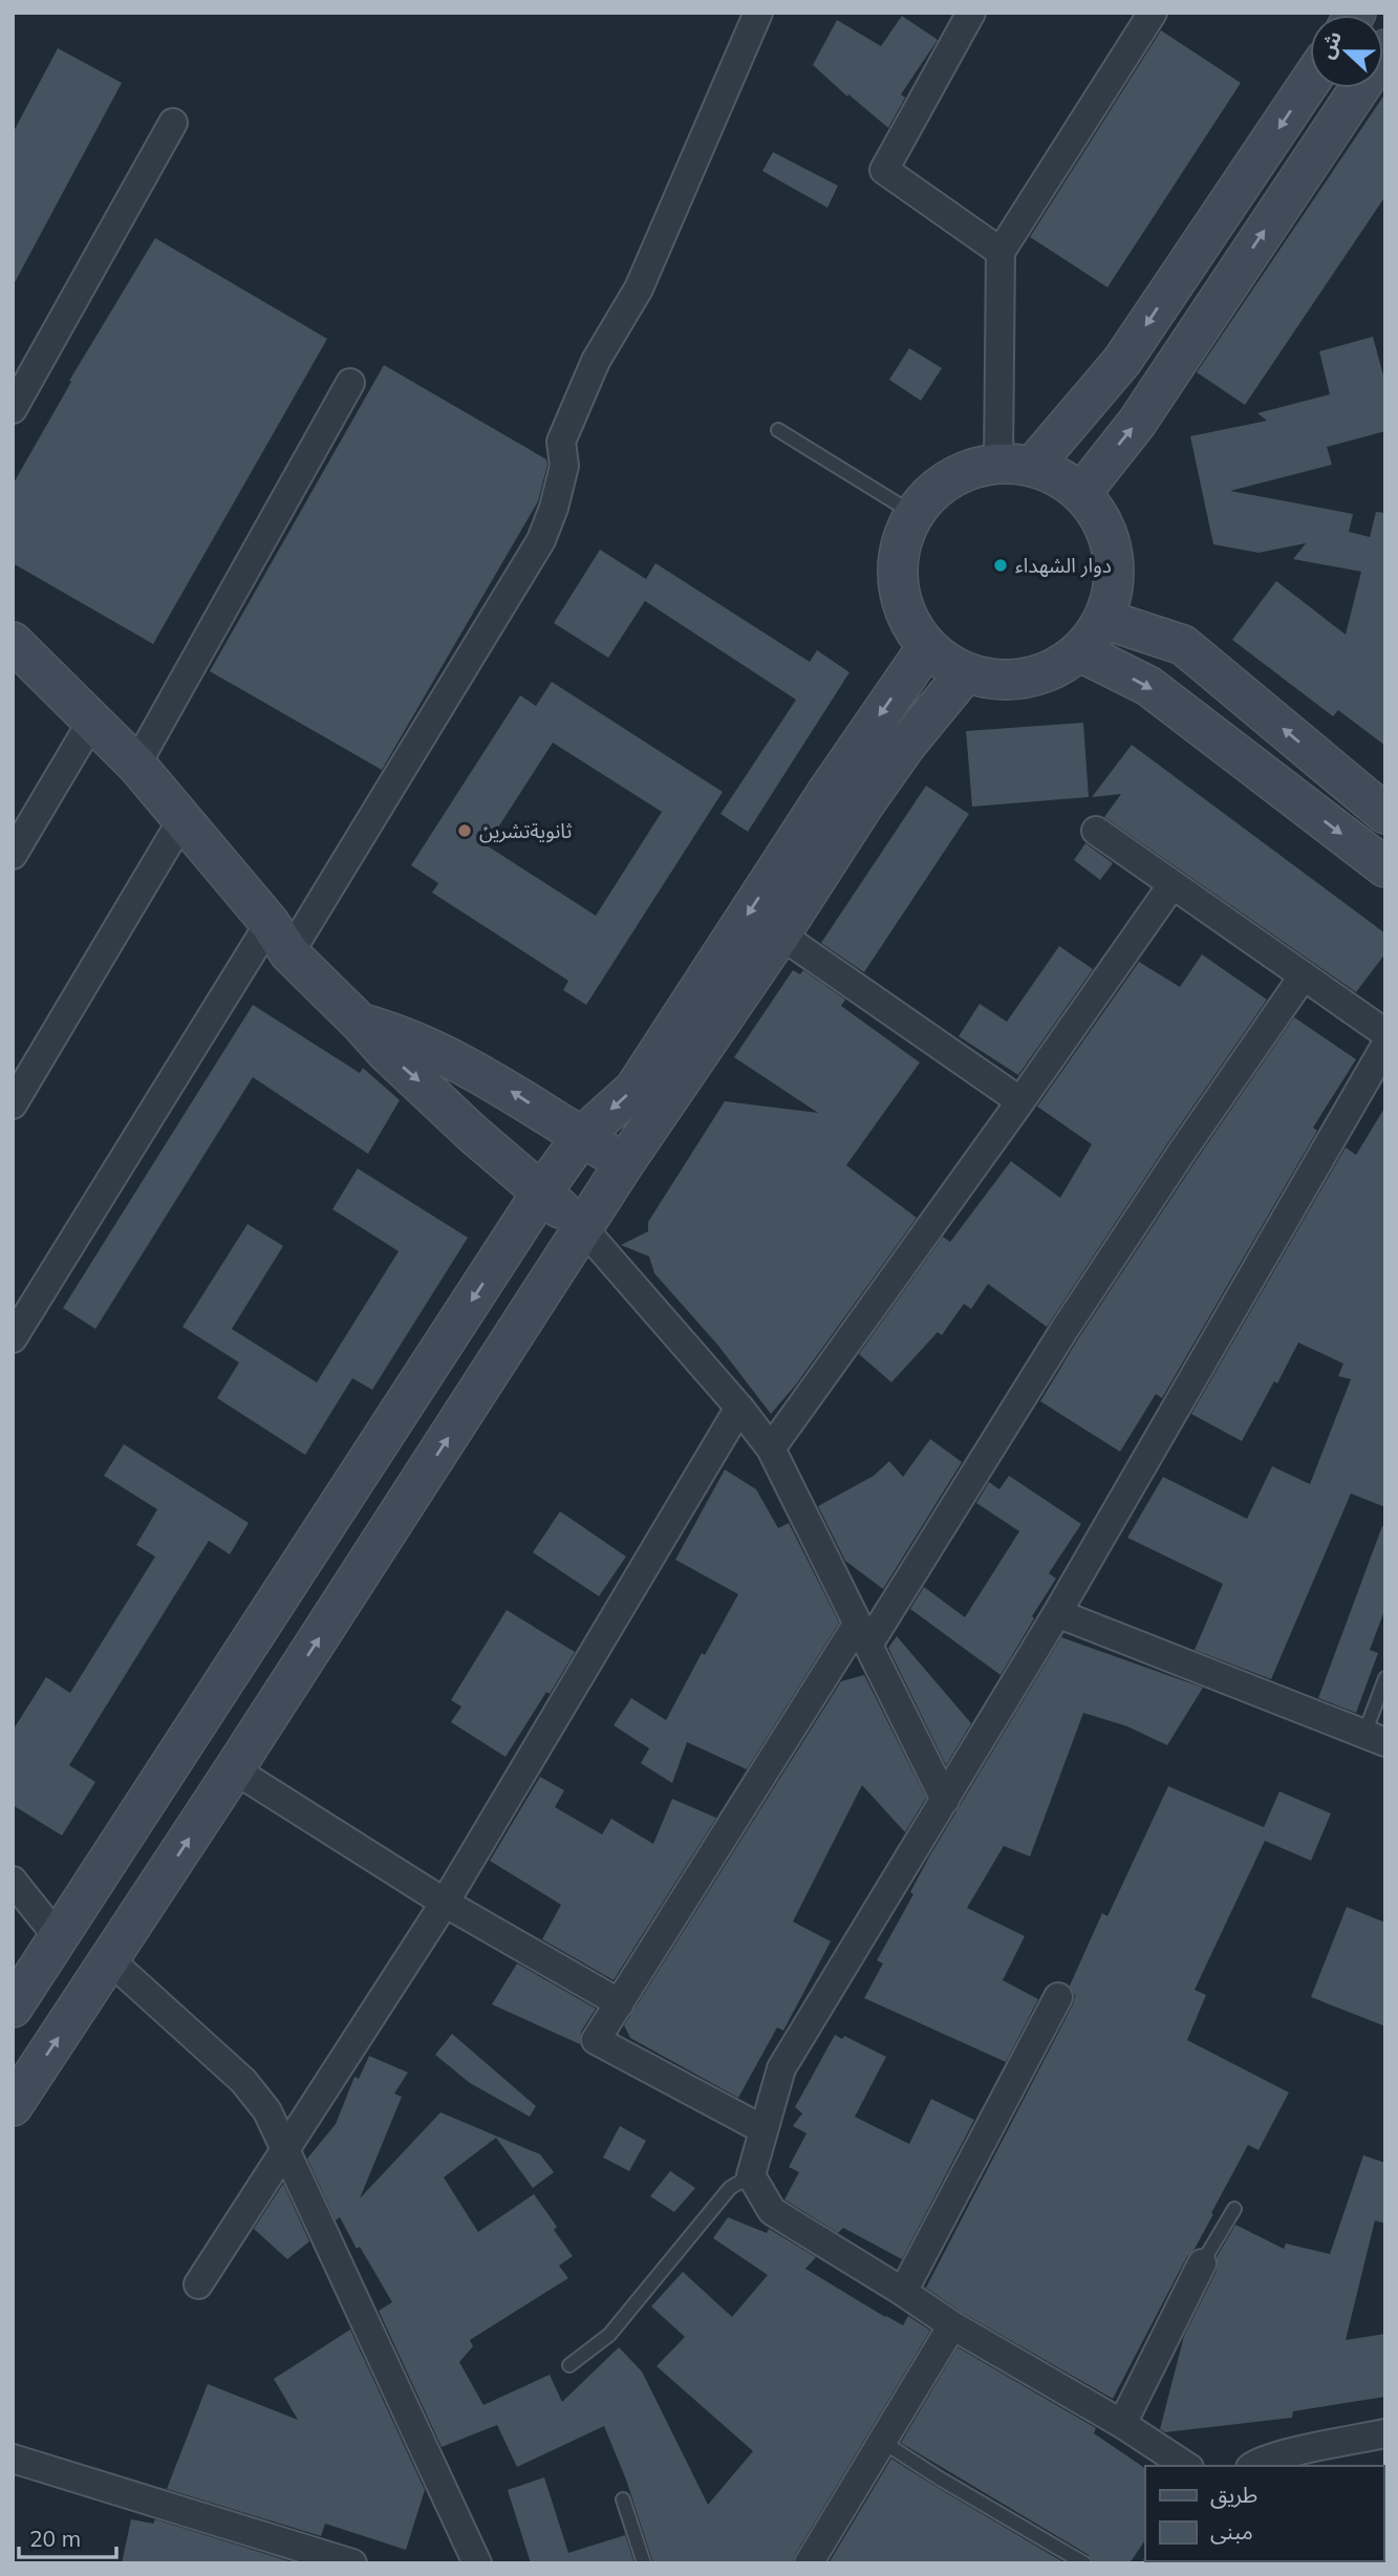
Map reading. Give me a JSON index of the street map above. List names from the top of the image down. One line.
{"places":["دوار الشهداء","ثانويةتشرين"],"legend":["طريق","مبنى"],"scale_bar":"20 m","north":"left"}
